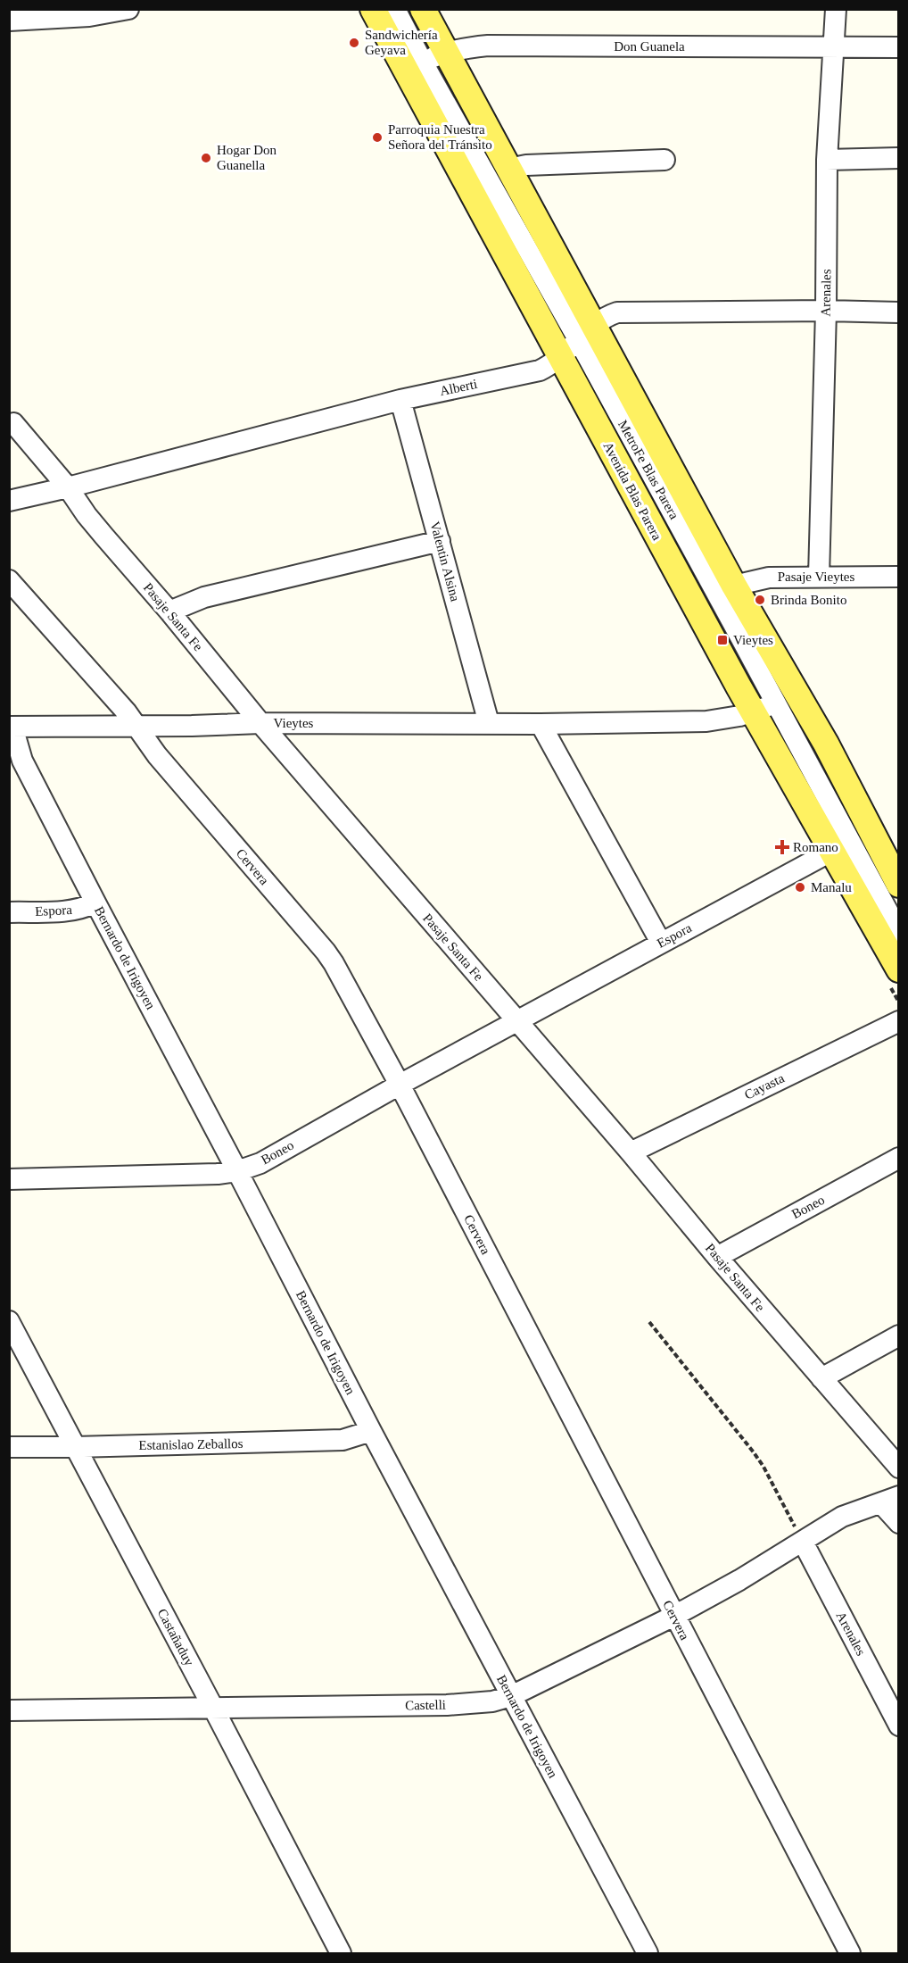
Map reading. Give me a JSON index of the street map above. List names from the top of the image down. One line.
{"streets":{"main road":["Avenida Blas Parera"],"street":["Don Guanela","Arenales","Alberti","MetroFe Blas Parera","Valentin Alsina","Pasaje Vieytes","Pasaje Santa Fe","Vieytes","Cervera","Espora","Bernardo de Irigoyen","Cayasta","Boneo","Estanislao Zeballos","Castañaduy","Castelli"]},"crossings":[["Don Guanela","Arenales"],["Don Guanela","MetroFe Blas Parera"],["Don Guanela","Avenida Blas Parera"],["Arenales","Alberti"],["Arenales","Pasaje Vieytes"],["Arenales","Castelli"],["Alberti","MetroFe Blas Parera"],["Alberti","Avenida Blas Parera"],["Alberti","Valentin Alsina"],["Alberti","Pasaje Santa Fe"],["MetroFe Blas Parera","Avenida Blas Parera"],["MetroFe Blas Parera","Vieytes"],["Avenida Blas Parera","Vieytes"],["Avenida Blas Parera","Espora"],["Valentin Alsina","Vieytes"],["Pasaje Santa Fe","Vieytes"],["Pasaje Santa Fe","Espora"],["Pasaje Santa Fe","Cayasta"],["Pasaje Santa Fe","Boneo"],["Vieytes","Cervera"],["Vieytes","Bernardo de Irigoyen"],["Cervera","Boneo"],["Cervera","Castelli"],["Espora","Bernardo de Irigoyen"],["Espora","Boneo"],["Bernardo de Irigoyen","Boneo"],["Bernardo de Irigoyen","Estanislao Zeballos"],["Bernardo de Irigoyen","Castelli"],["Estanislao Zeballos","Castañaduy"],["Castañaduy","Castelli"]],"places":{"other":["Sandwichería Geyava","Parroquia Nuestra Señora del Tránsito","Hogar Don Guanella","Brinda Bonito","Manalu"],"transit":["Vieytes"],"health":["Romano"]}}
